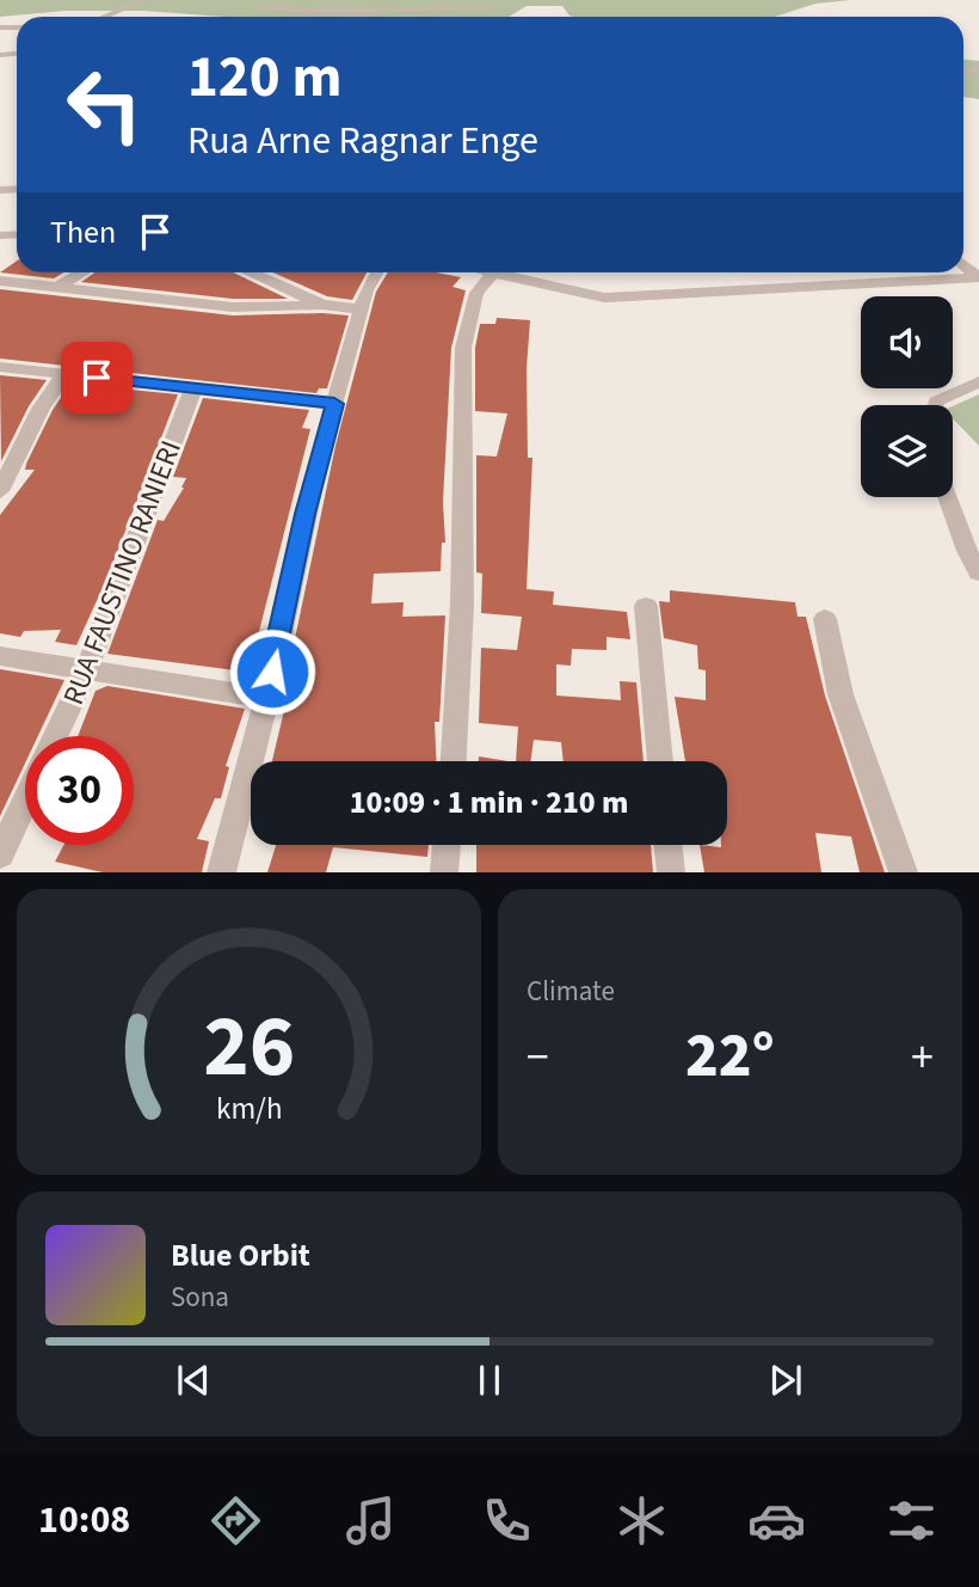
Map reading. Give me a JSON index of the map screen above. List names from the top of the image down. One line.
{"streets":{"street":["RUA FAUSTINO RANIERI"]},"page":{"turn":["120 m","Rua Arne Ragnar Enge"],"then":"Then","limit":"30","trip":"10:09 · 1 min · 210 m","tile":"Climate","heat":["−","22°","+"],"song":["Blue Orbit","Sona"],"tabs":"10:08","gauge":["26","km/h"]}}
